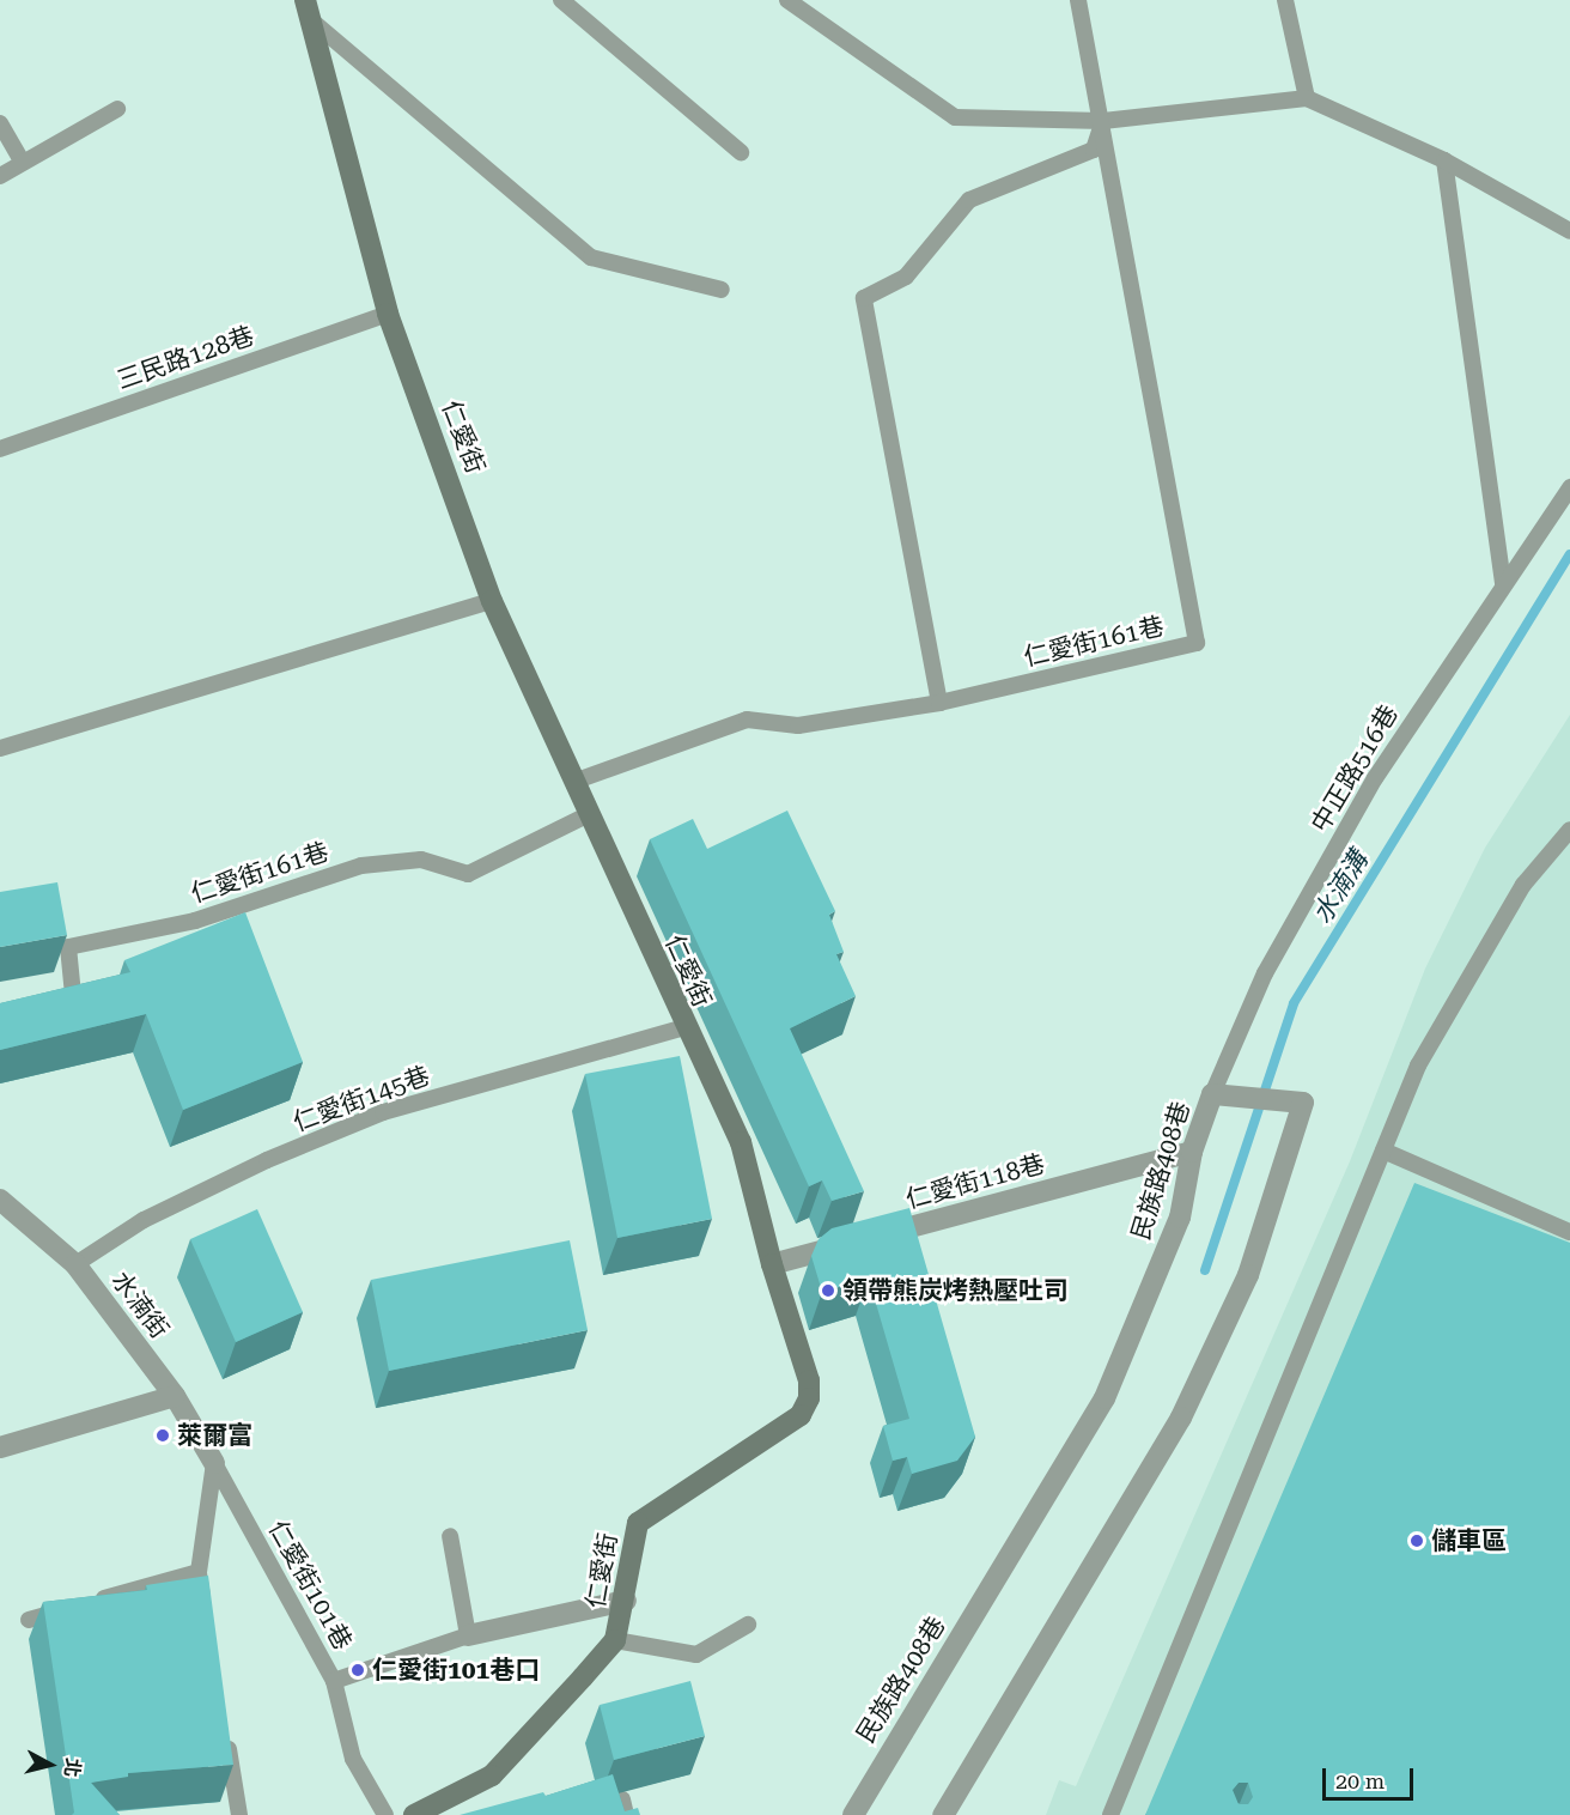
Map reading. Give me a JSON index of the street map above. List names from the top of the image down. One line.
{"streets":{"street":["仁愛街","民族路408巷","仁愛街118巷","水湳街"],"lane":["三民路128巷","仁愛街161巷","中正路516巷","仁愛街145巷","仁愛街101巷"]},"crossings":[["三民路128巷","仁愛街"],["仁愛街","仁愛街161巷"],["仁愛街","仁愛街145巷"],["仁愛街","仁愛街118巷"],["中正路516巷","民族路408巷"],["仁愛街145巷","水湳街"],["民族路408巷","仁愛街118巷"],["水湳街","仁愛街101巷"]],"water":["水湳溝"],"places":["領帶熊炭烤熱壓吐司","萊爾富","儲車區","仁愛街101巷口"],"scale_bar":"20 m","north":"right"}
